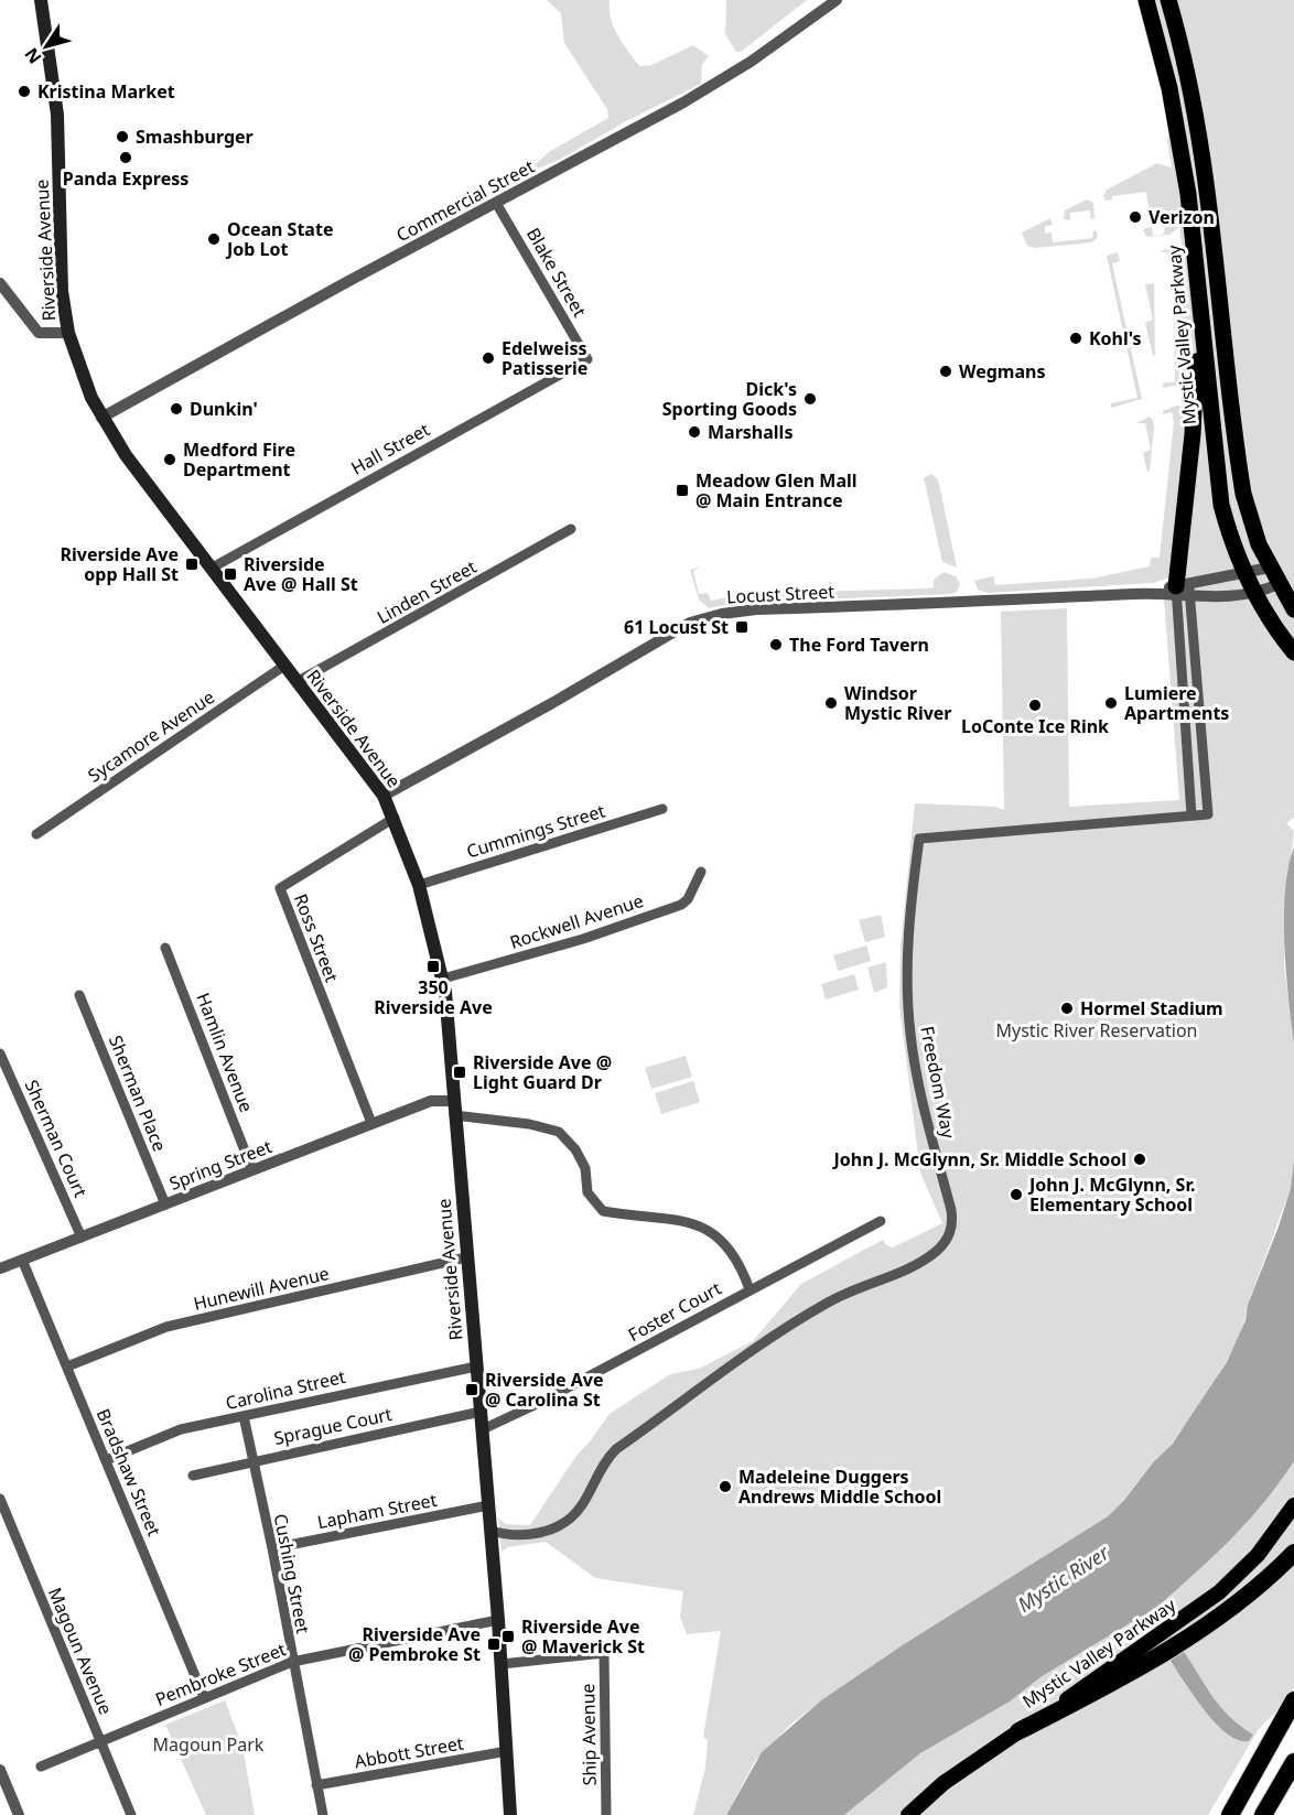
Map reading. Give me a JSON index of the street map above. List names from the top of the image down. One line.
{"streets":{"highway":["Mystic Valley Parkway"],"main road":["Riverside Avenue"],"street":["Commercial Street","Blake Street","Hall Street","Linden Street","Locust Street","Sycamore Avenue","Cummings Street","Rockwell Avenue","Ross Street","Hamlin Avenue","Freedom Way","Sherman Place","Sherman Court","Spring Street","Hunewill Avenue","Foster Court","Carolina Street","Sprague Court","Bradshaw Street","Lapham Street","Cushing Street","Magoun Avenue","Pembroke Street","Ship Avenue","Abbott Street"]},"crossings":[["Commercial Street","Riverside Avenue"],["Commercial Street","Blake Street"],["Riverside Avenue","Hall Street"],["Riverside Avenue","Linden Street"],["Riverside Avenue","Locust Street"],["Riverside Avenue","Sycamore Avenue"],["Riverside Avenue","Cummings Street"],["Riverside Avenue","Rockwell Avenue"],["Riverside Avenue","Ross Street"],["Riverside Avenue","Freedom Way"],["Riverside Avenue","Spring Street"],["Riverside Avenue","Hunewill Avenue"],["Riverside Avenue","Foster Court"],["Riverside Avenue","Carolina Street"],["Riverside Avenue","Sprague Court"],["Riverside Avenue","Lapham Street"],["Riverside Avenue","Pembroke Street"],["Riverside Avenue","Ship Avenue"],["Riverside Avenue","Abbott Street"],["Blake Street","Hall Street"],["Mystic Valley Parkway","Locust Street"],["Locust Street","Freedom Way"],["Ross Street","Spring Street"],["Hamlin Avenue","Spring Street"],["Sherman Place","Spring Street"],["Sherman Court","Spring Street"],["Spring Street","Bradshaw Street"],["Hunewill Avenue","Bradshaw Street"],["Carolina Street","Bradshaw Street"],["Carolina Street","Cushing Street"],["Sprague Court","Cushing Street"],["Bradshaw Street","Pembroke Street"],["Lapham Street","Cushing Street"],["Cushing Street","Pembroke Street"],["Cushing Street","Abbott Street"],["Magoun Avenue","Pembroke Street"]],"water":["Mystic River"],"parks":["Mystic River Reservation","Magoun Park"],"places":{"other":["Kristina Market","Smashburger","Panda Express","Verizon","Ocean State Job Lot","Kohl's","Edelweiss Patisserie","Wegmans","Dick's Sporting Goods","Dunkin'","Marshalls","Medford Fire Department","The Ford Tavern","Windsor Mystic River","Lumiere Apartments","LoConte Ice Rink","Hormel Stadium","John J. McGlynn, Sr. Middle School","John J. McGlynn, Sr. Elementary School","Madeleine Duggers Andrews Middle School"],"transit":["Meadow Glen Mall @ Main Entrance","Riverside Ave opp Hall St","Riverside Ave @ Hall St","61 Locust St","350 Riverside Ave","Riverside Ave @ Light Guard Dr","Riverside Ave @ Carolina St","Riverside Ave @ Maverick St","Riverside Ave @ Pembroke St"]},"north":"bottom left"}
